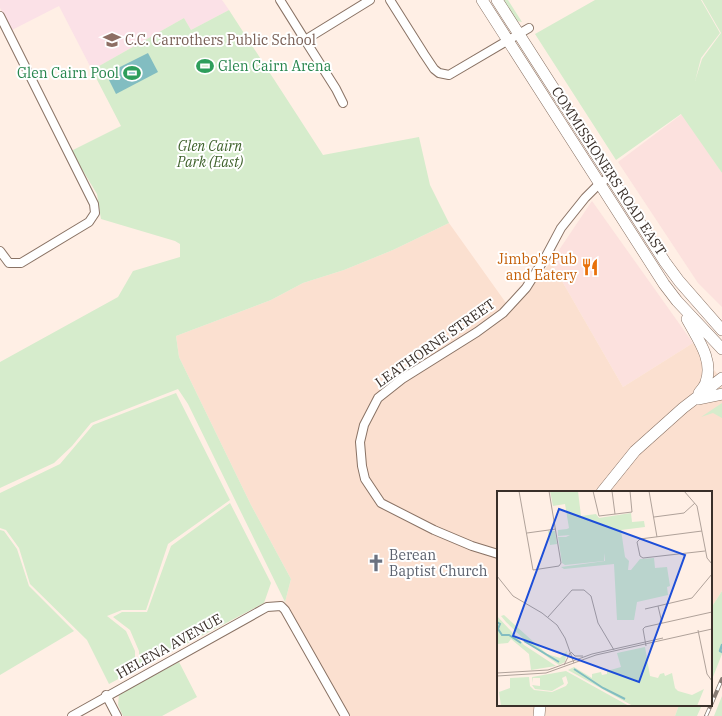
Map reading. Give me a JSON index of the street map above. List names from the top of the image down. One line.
{"streets":{"main road":["COMMISSIONERS ROAD EAST"],"street":["LEATHORNE STREET","HELENA AVENUE"]},"crossings":[["COMMISSIONERS ROAD EAST","LEATHORNE STREET"]],"parks":["Glen Cairn Park (East)"],"places":{"school or university":["C.C. Carrothers Public School"],"sports":["Glen Cairn Arena","Glen Cairn Pool"],"restaurant":["Jimbo's Pub and Eatery"],"church":["Berean Baptist Church"]}}
